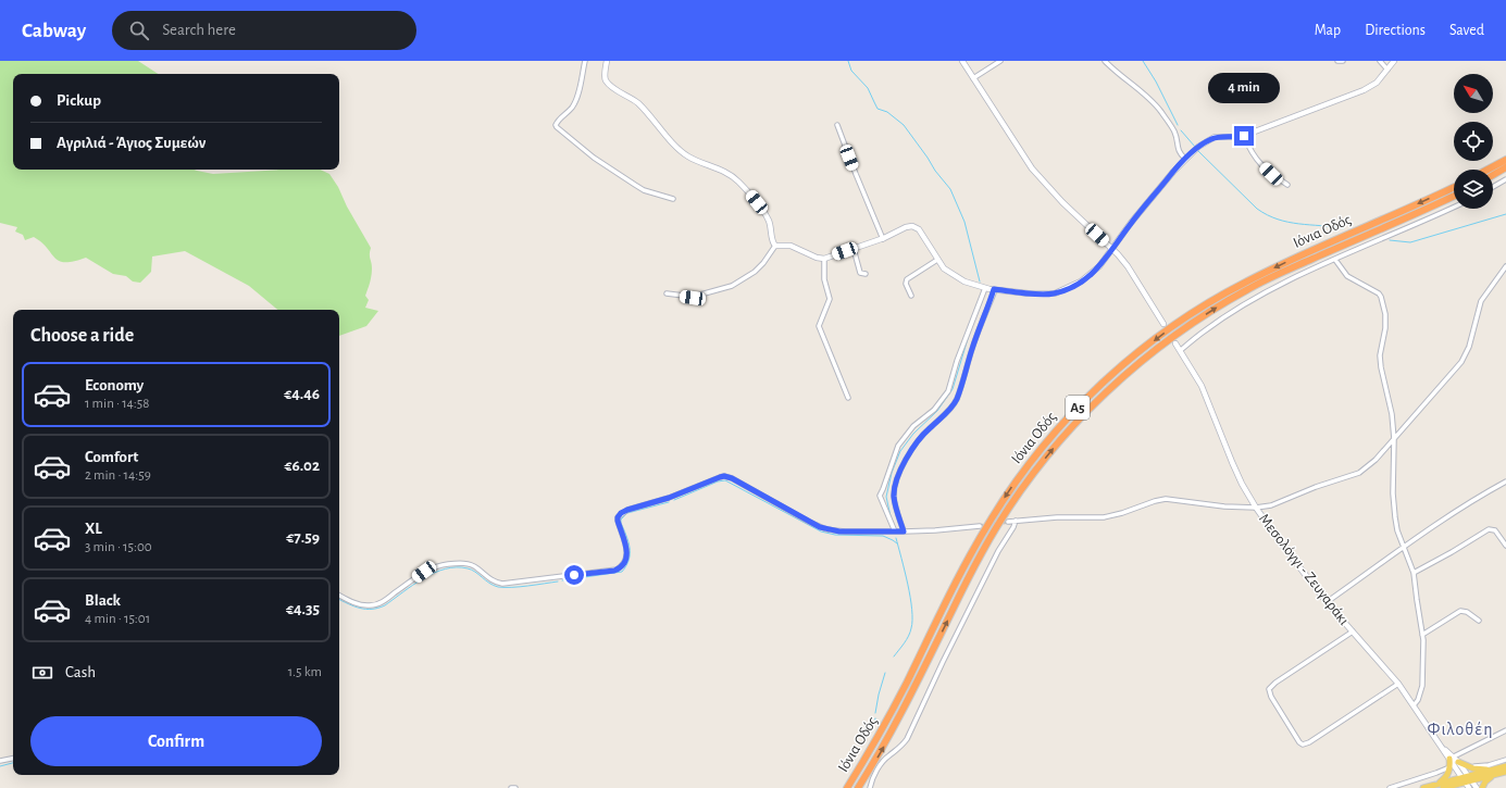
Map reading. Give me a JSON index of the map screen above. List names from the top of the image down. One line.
{"streets":{"highway":["Ιόνια Οδός","Α5"],"main road":["Μεσολόγγι - Ζευγαράκι"]},"districts":["Φιλοθέη"],"north":"top left","page":{"header":"Cabway","search":"Search here","nav":["Map","Directions","Saved"],"bubble":"4 min","banner":["Pickup","Αγριλιά - Άγιος Συμεών"],"heading":"Choose a ride","list":[{"name":"Economy","note":"1 min · 14:58","value":"€4.46"},{"name":"Comfort","note":"2 min · 14:59","value":"€6.02"},{"name":"XL","note":"3 min · 15:00","value":"€7.59"},{"name":"Black","note":"4 min · 15:01","value":"€4.35"}],"pay":["Cash","1.5 km"],"buttons":"Confirm"}}
